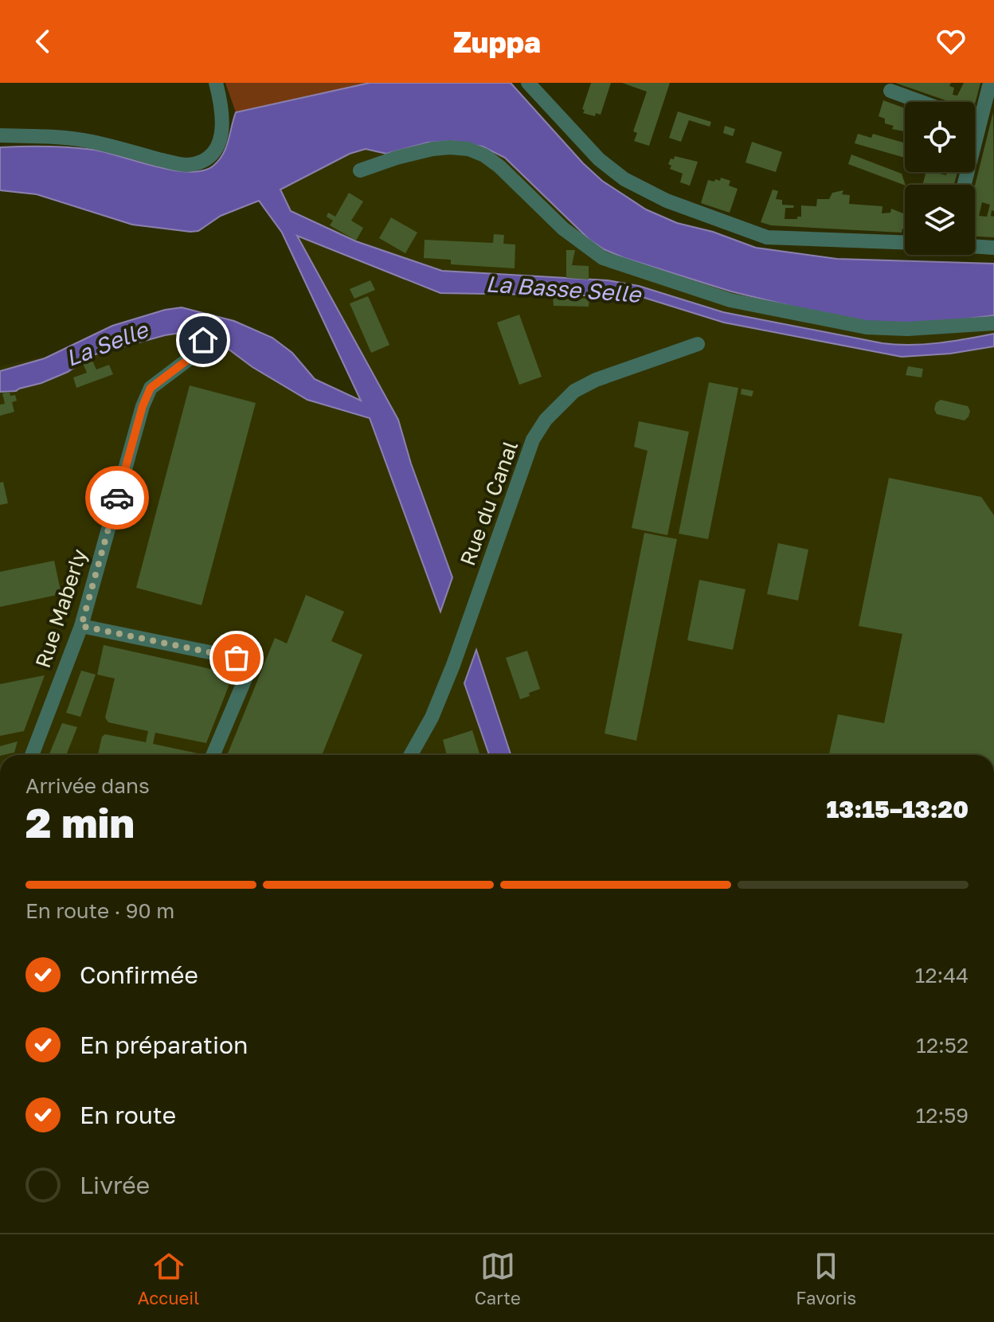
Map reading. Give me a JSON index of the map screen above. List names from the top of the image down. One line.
{"streets":{"street":["Rue du Canal","Rue Maberly"]},"water":["La Basse Selle","La Selle"],"page":{"header":"Zuppa","heading":["2 min","Arrivée dans","13:15–13:20"],"bar":"En route · 90 m","list":[["Confirmée","12:44"],["En préparation","12:52"],["En route","12:59"],"Livrée"],"tabs":["Accueil","Carte","Favoris"]}}
